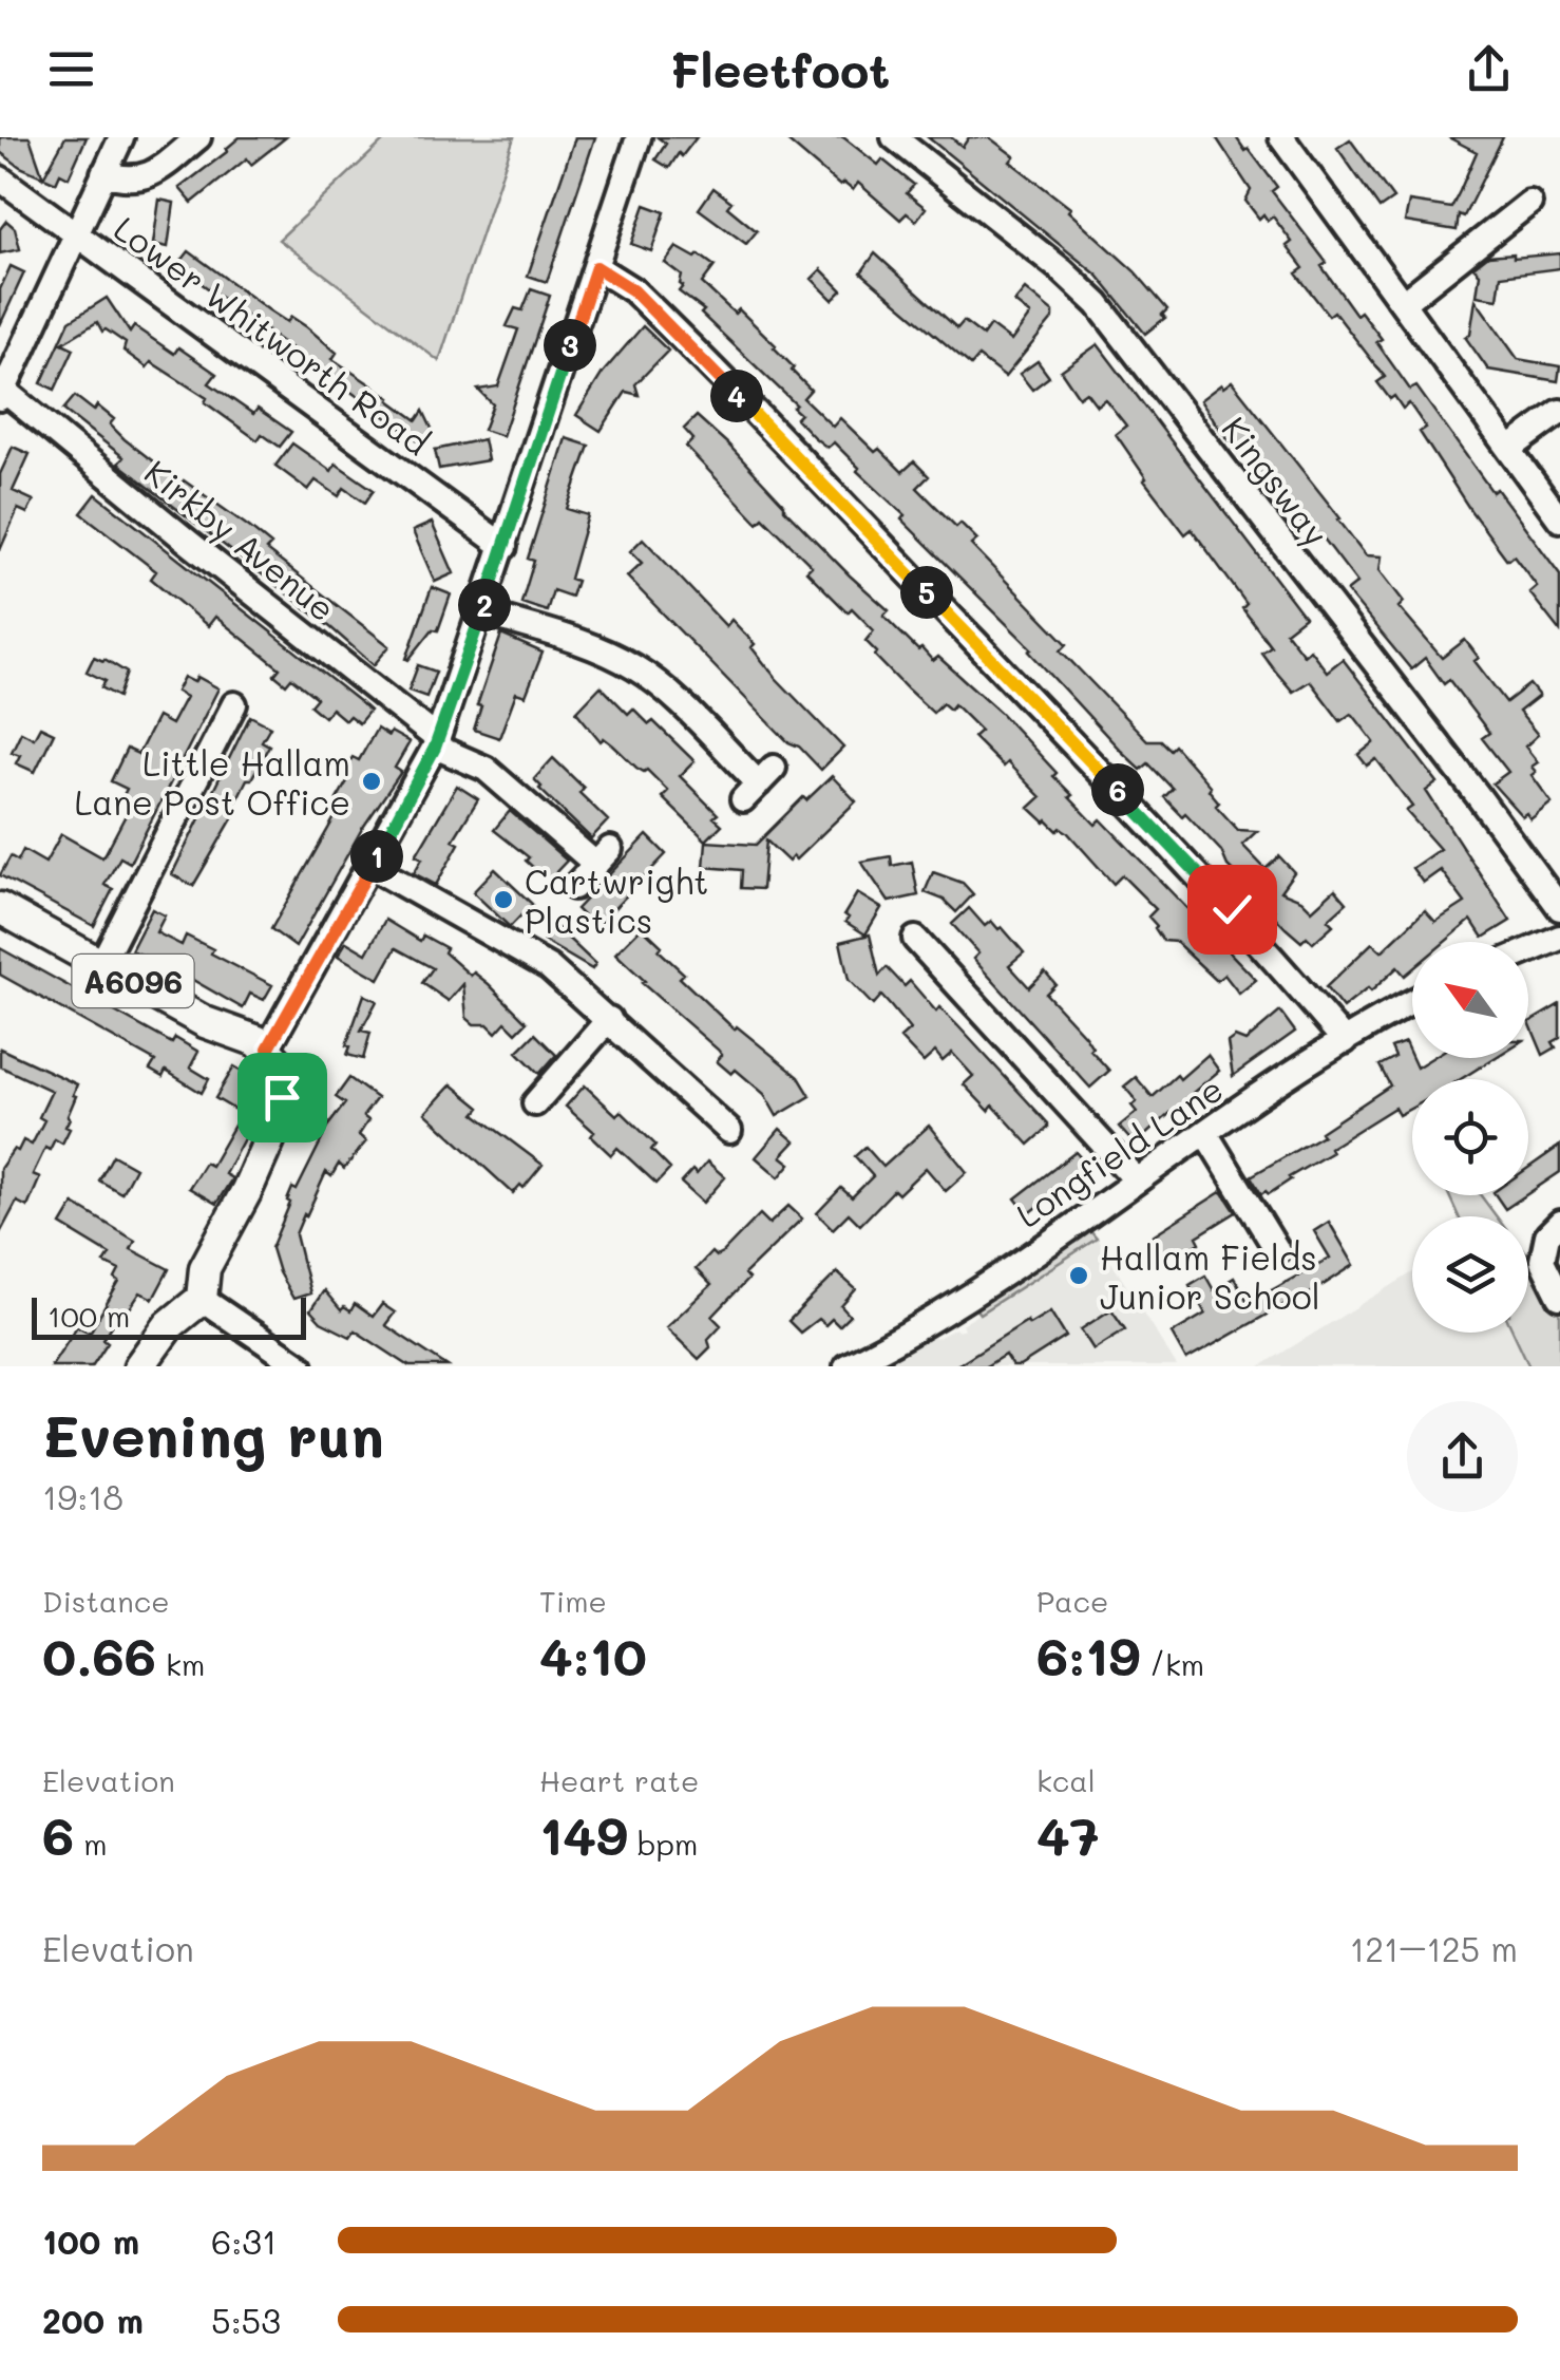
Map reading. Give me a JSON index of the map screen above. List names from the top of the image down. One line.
{"streets":{"main road":["A6096"],"street":["Lower Whitworth Road","Kingsway","Kirkby Avenue","Longfield Lane"]},"places":["Little Hallam Lane Post Office","Cartwright Plastics","Hallam Fields Junior School"],"scale_bar":"100 m","north":"top left","page":{"header":"Fleetfoot","pins":["3","4","5","2","6","1"],"scale":"100 m","heading":["Evening run","19:18"],"stats":[["Distance","0.66 km"],["Time","4:10"],["Pace","6:19 /km"],["Elevation","6 m"],["Heart rate","149 bpm"],["kcal","47"]],"chart":["Elevation","121–125 m"],"list":[{"name":"100 m","note":"6:31"},{"name":"200 m","note":"5:53"}]}}
